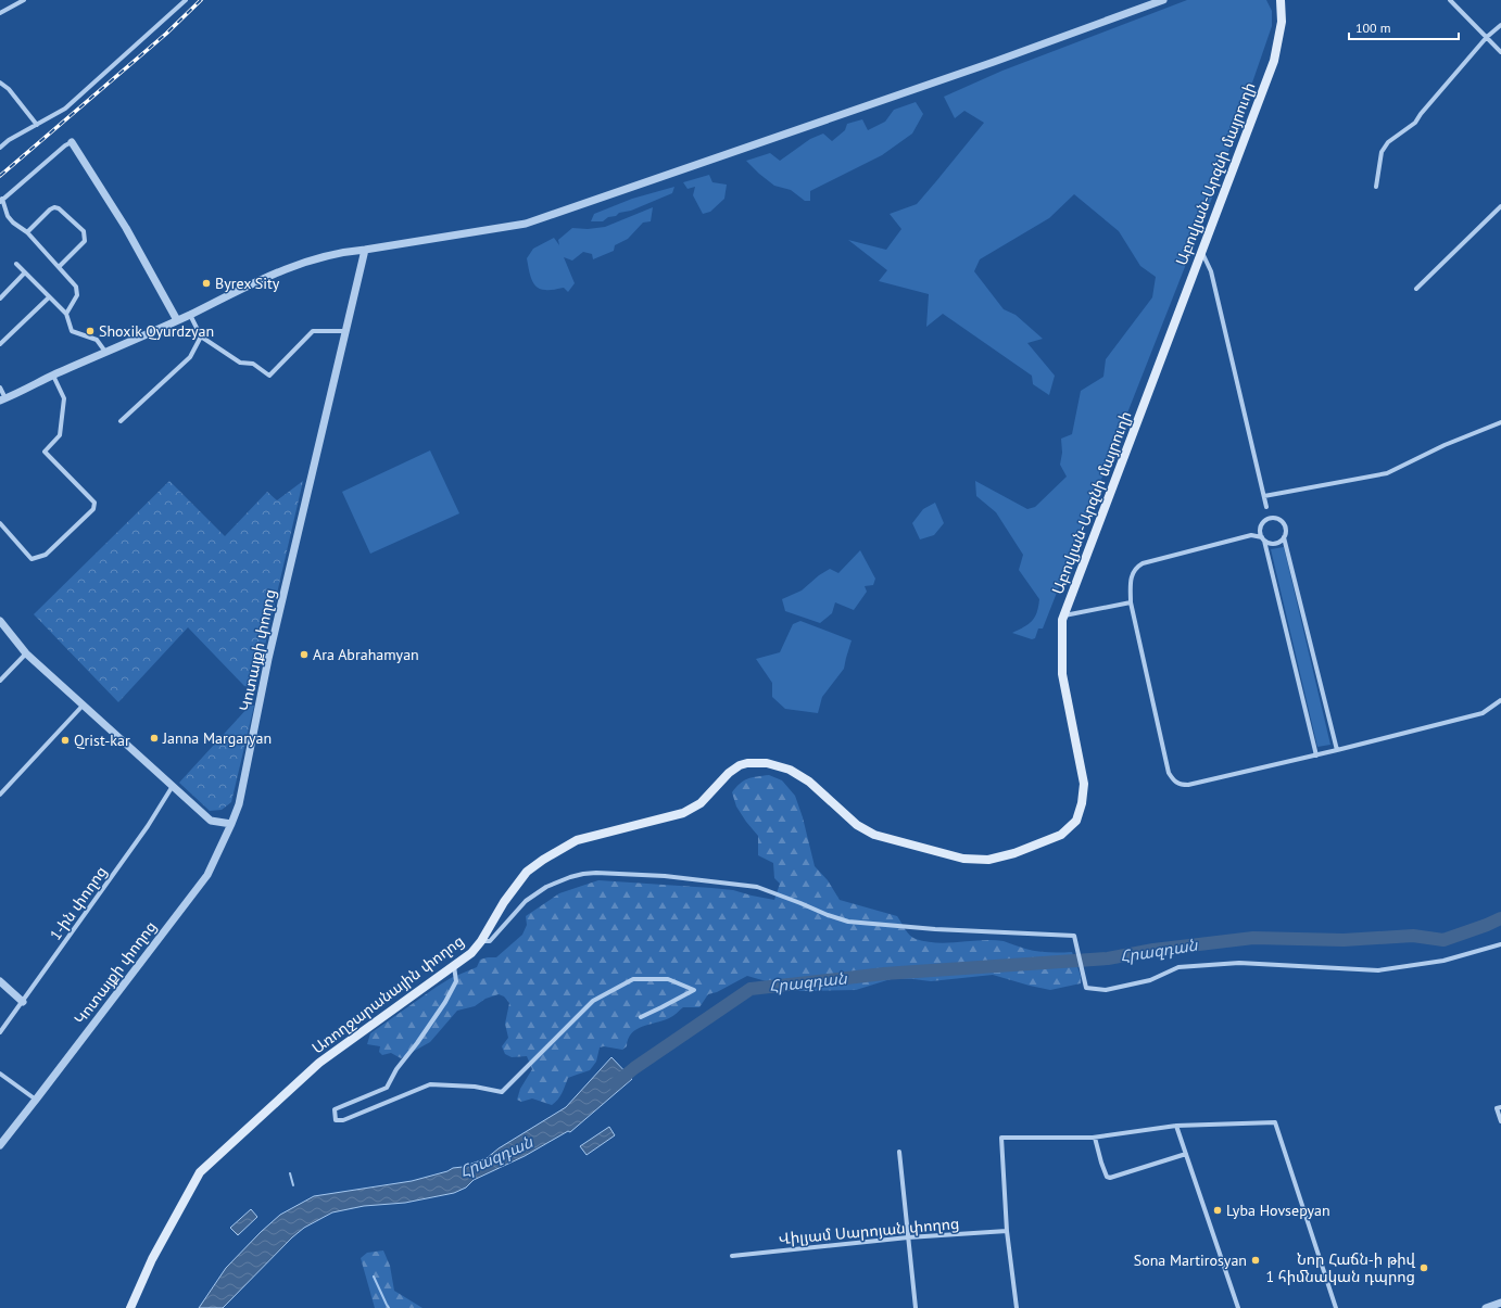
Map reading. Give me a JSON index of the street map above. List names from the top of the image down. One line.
{"streets":{"main road":["Աբովյան-Արզնի մայրուղի","Առողջարանային փողոց"],"street":["Կոտայքի փողոց","1-ին փողոց","Վիլյամ Սարոյան փողոց"]},"crossings":[["Աբովյան-Արզնի մայրուղի","Առողջարանային փողոց"]],"water":["Հրազդան"],"places":["Byrex Sity","Shoxik Qyurdzyan","Ara Abrahamyan","Janna Margaryan","Qrist-kar","Lyba Hovsepyan","Sona Martirosyan","Նոր Հաճն-ի թիվ 1 հիմնական դպրոց"],"scale_bar":"100 m"}
